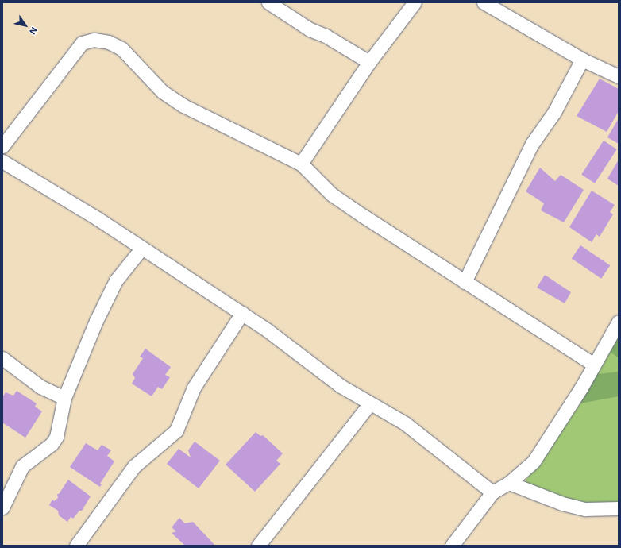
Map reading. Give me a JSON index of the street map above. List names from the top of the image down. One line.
{"north":"bottom right"}
